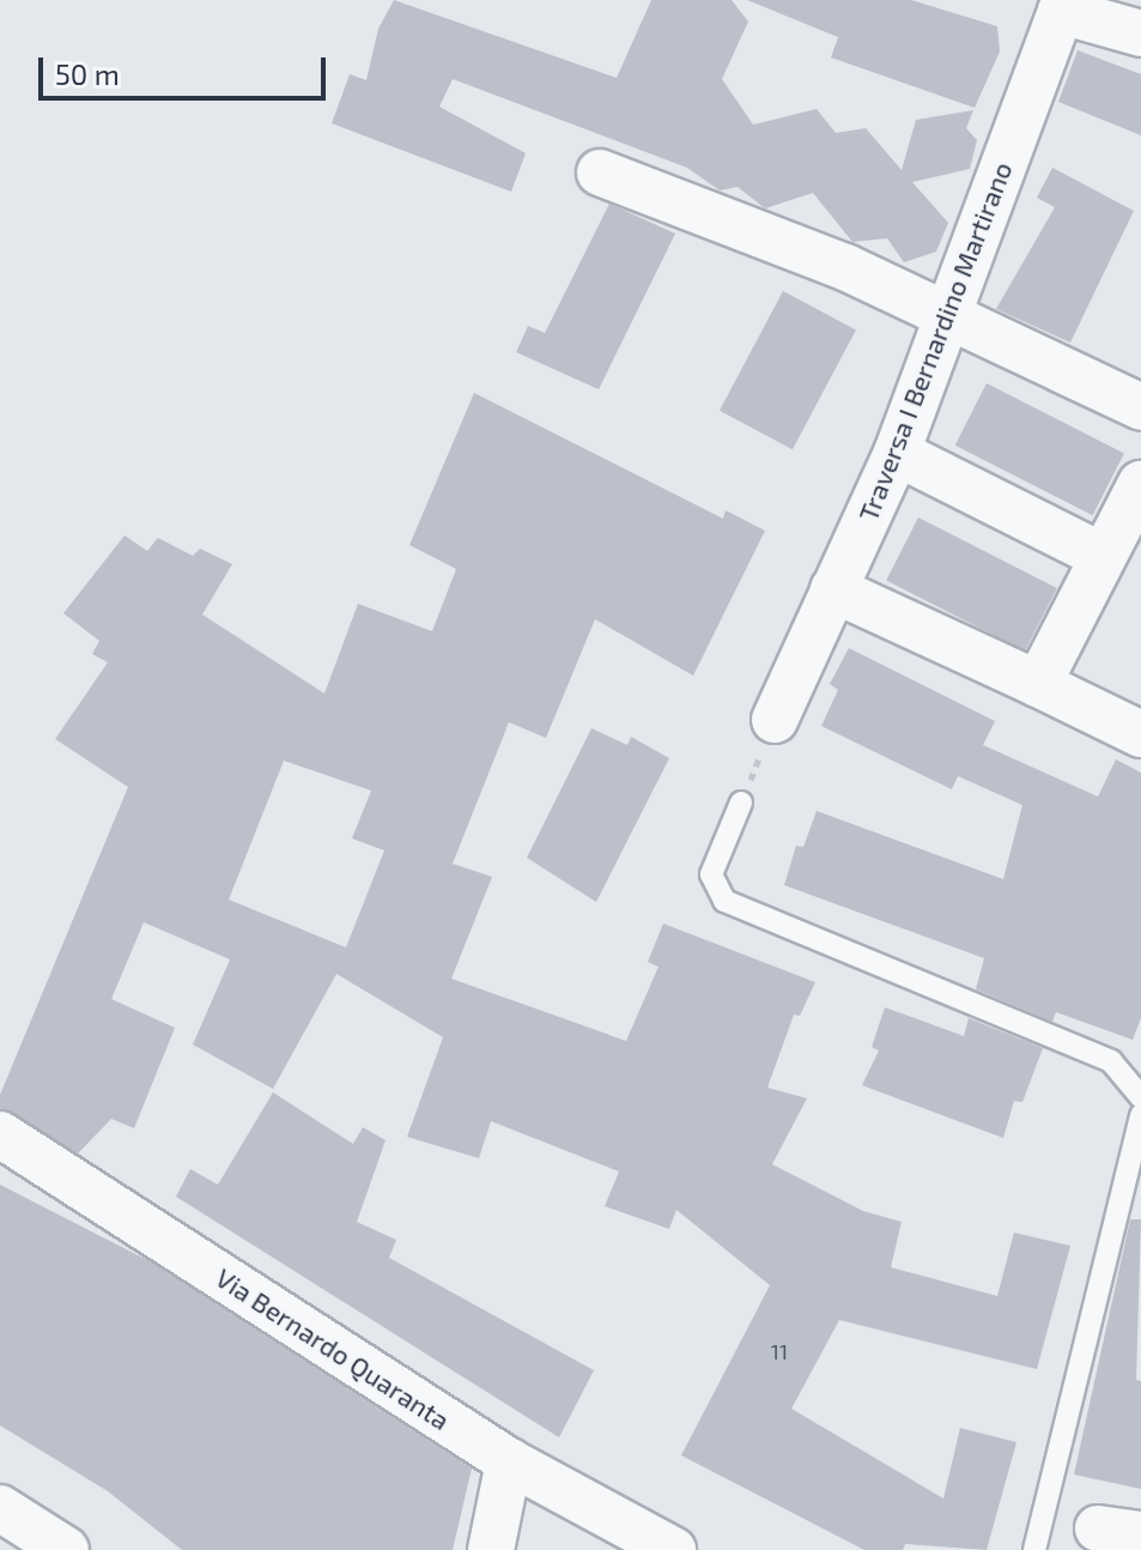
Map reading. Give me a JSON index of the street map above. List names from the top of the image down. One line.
{"streets":{"street":["Traversa I Bernardino Martirano","Via Bernardo Quaranta"]},"house_numbers":["11"],"scale_bar":"50 m"}
